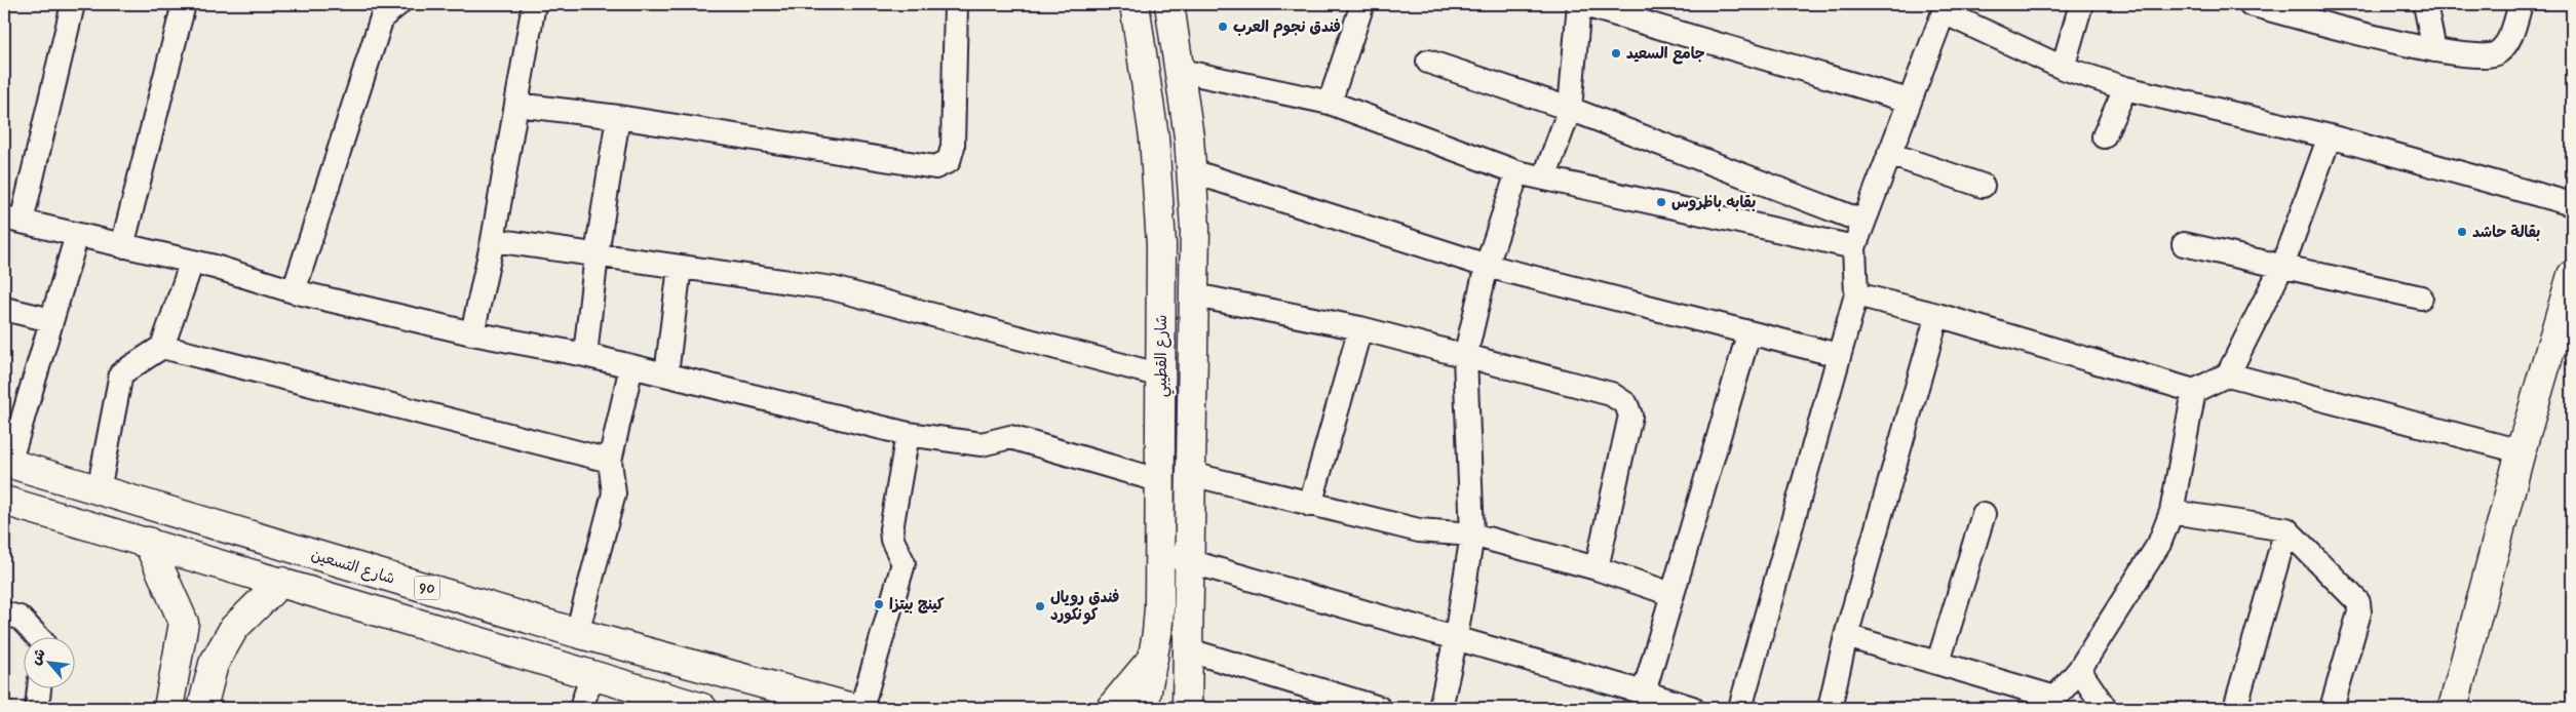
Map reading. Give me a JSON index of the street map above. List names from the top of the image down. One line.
{"streets":{"main road":["شارع القطيبي","شارع التسعين","90"]},"places":["فندق نجوم العرب","جامع السعيد","بقابه باظروس","بقالة حاشد","كينج بيتزا","فندق رويال كونكورد"],"north":"top left"}
